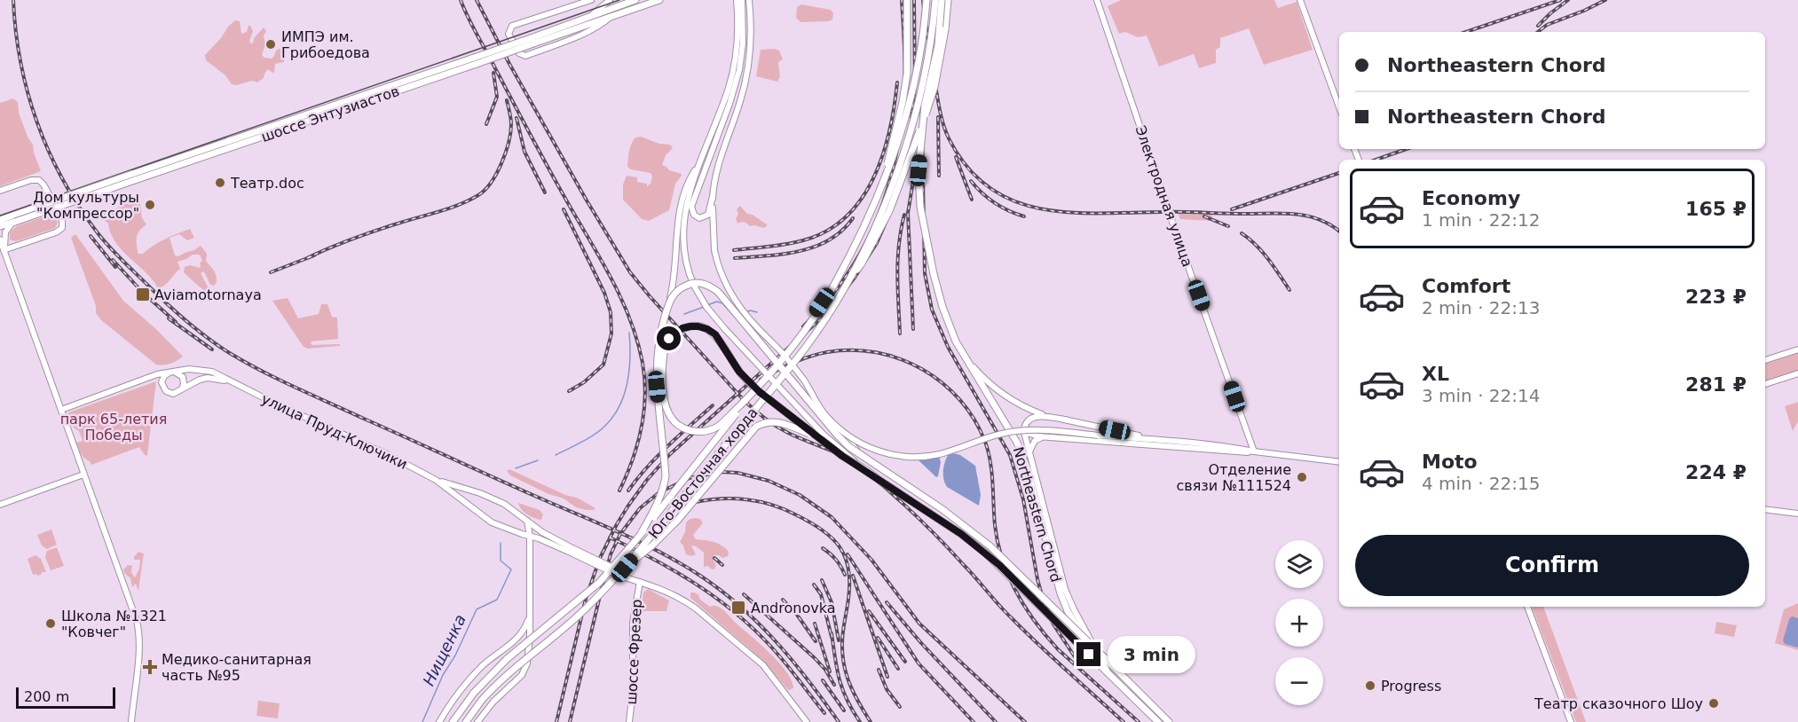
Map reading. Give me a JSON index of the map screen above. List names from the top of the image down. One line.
{"streets":{"main road":["шоссе Энтузиастов","Юго-Восточная хорда","Northeastern Chord"],"street":["Электродная улица","улица Пруд-Ключики","шоссе Фрезер"]},"crossings":[["Юго-Восточная хорда","Northeastern Chord"]],"water":["Нищенка"],"parks":["парк 65-летия Победы"],"places":{"other":["ИМПЭ им. Грибоедова","Театр.doc","Дом культуры \"Компрессор\"","Отделение связи №111524","Школа №1321 \"Ковчег\"","Progress","Театр сказочного Шоу"],"transit":["Aviamotornaya","Andronovka"],"health":["Медико-санитарная часть №95"]},"scale_bar":"200 m","page":{"banner":["Northeastern Chord","Northeastern Chord"],"list":[{"name":"Economy","note":"1 min · 22:12","value":"165 ₽"},{"name":"Comfort","note":"2 min · 22:13","value":"223 ₽"},{"name":"XL","note":"3 min · 22:14","value":"281 ₽"},{"name":"Moto","note":"4 min · 22:15","value":"224 ₽"}],"buttons":"Confirm","map_buttons":["+","−"],"bubble":"3 min","scale":"200 m"}}
